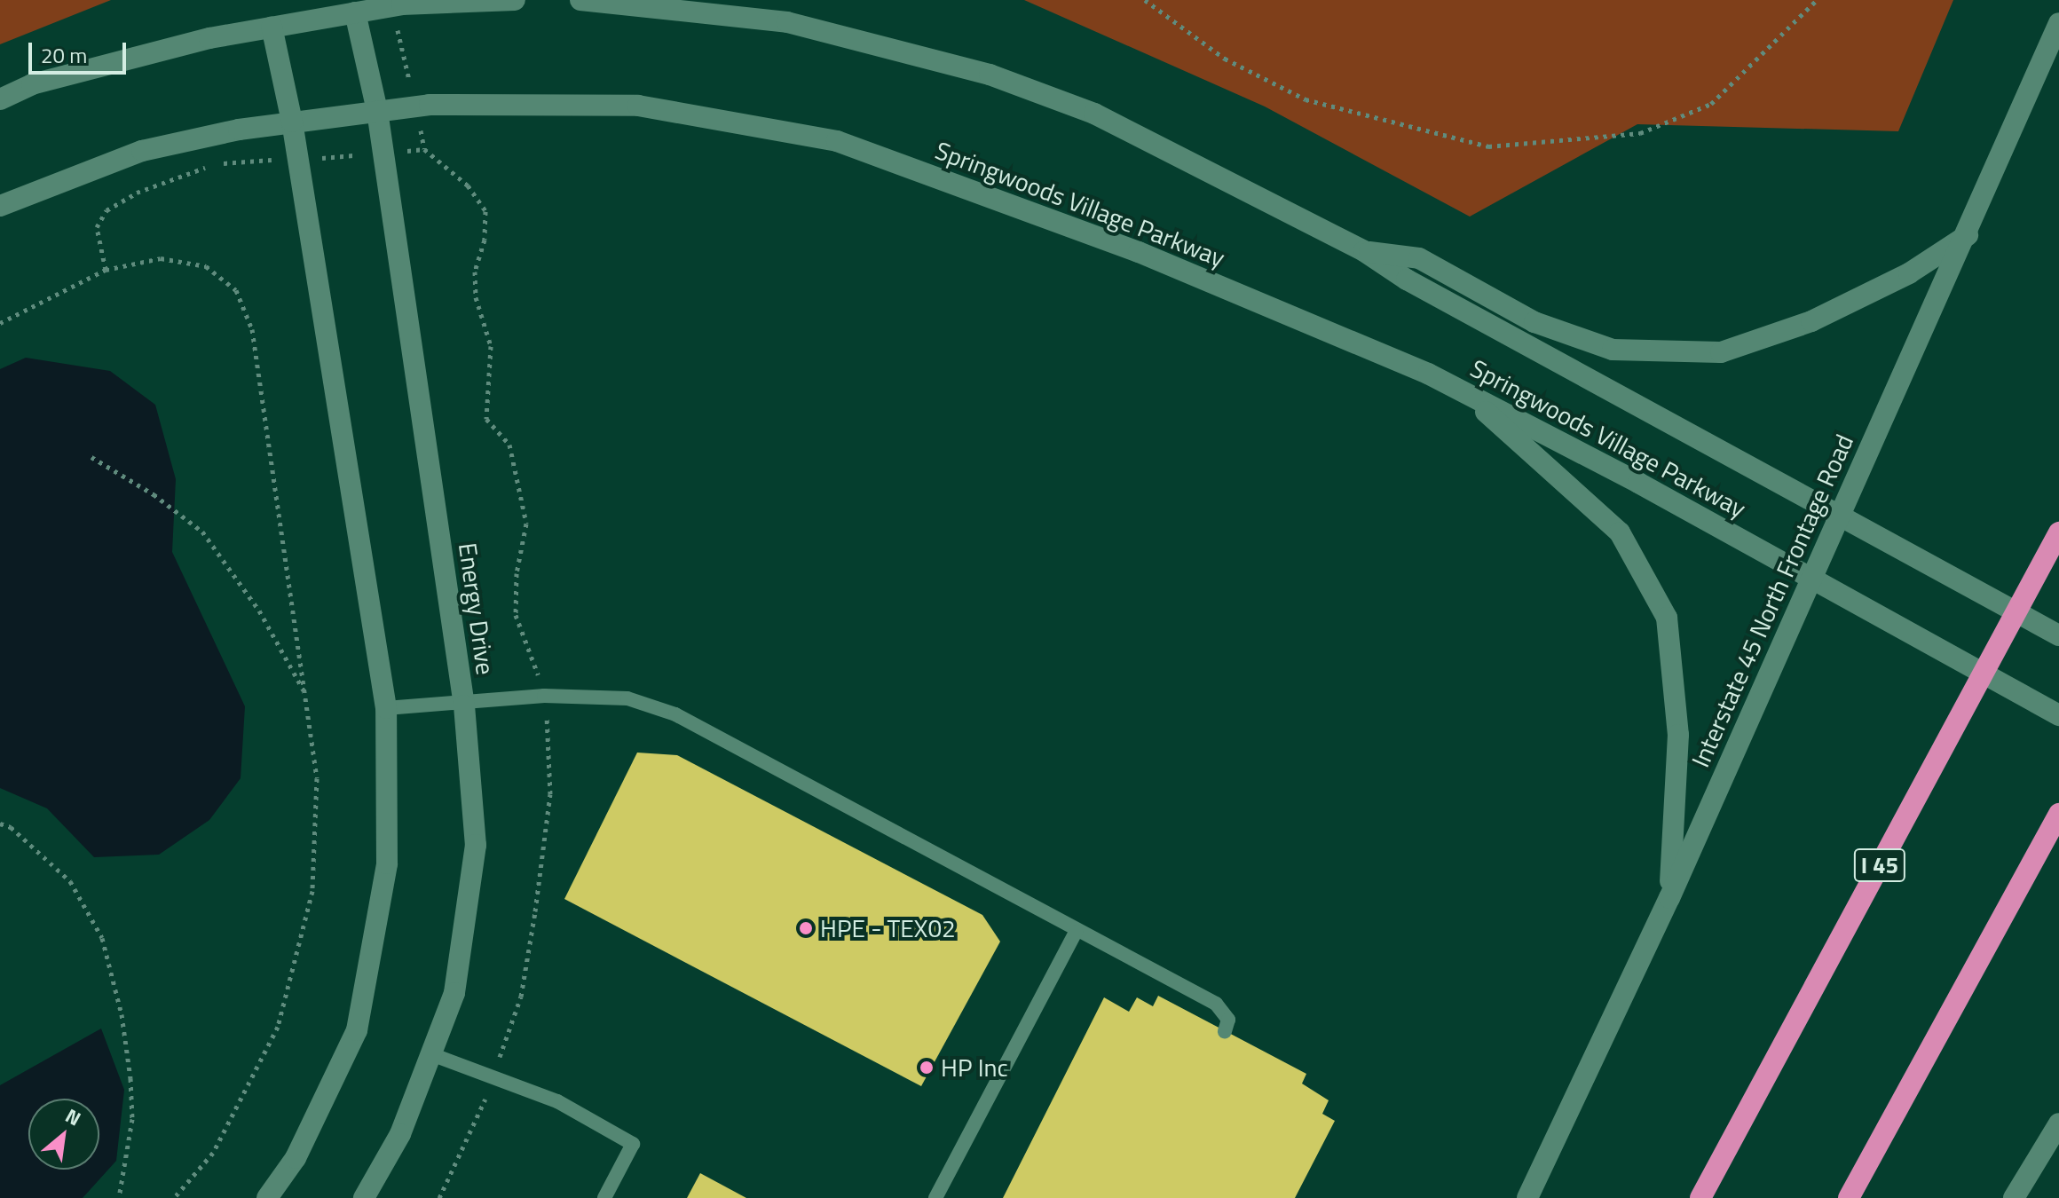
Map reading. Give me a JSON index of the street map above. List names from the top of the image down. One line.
{"streets":{"highway":["I 45"],"main road":["Springwoods Village Parkway","Interstate 45 North Frontage Road","Energy Drive"]},"crossings":[["Springwoods Village Parkway","Interstate 45 North Frontage Road"],["Springwoods Village Parkway","Energy Drive"]],"places":["HPE - TEX02","HP Inc"],"scale_bar":"20 m","north":"top right"}
